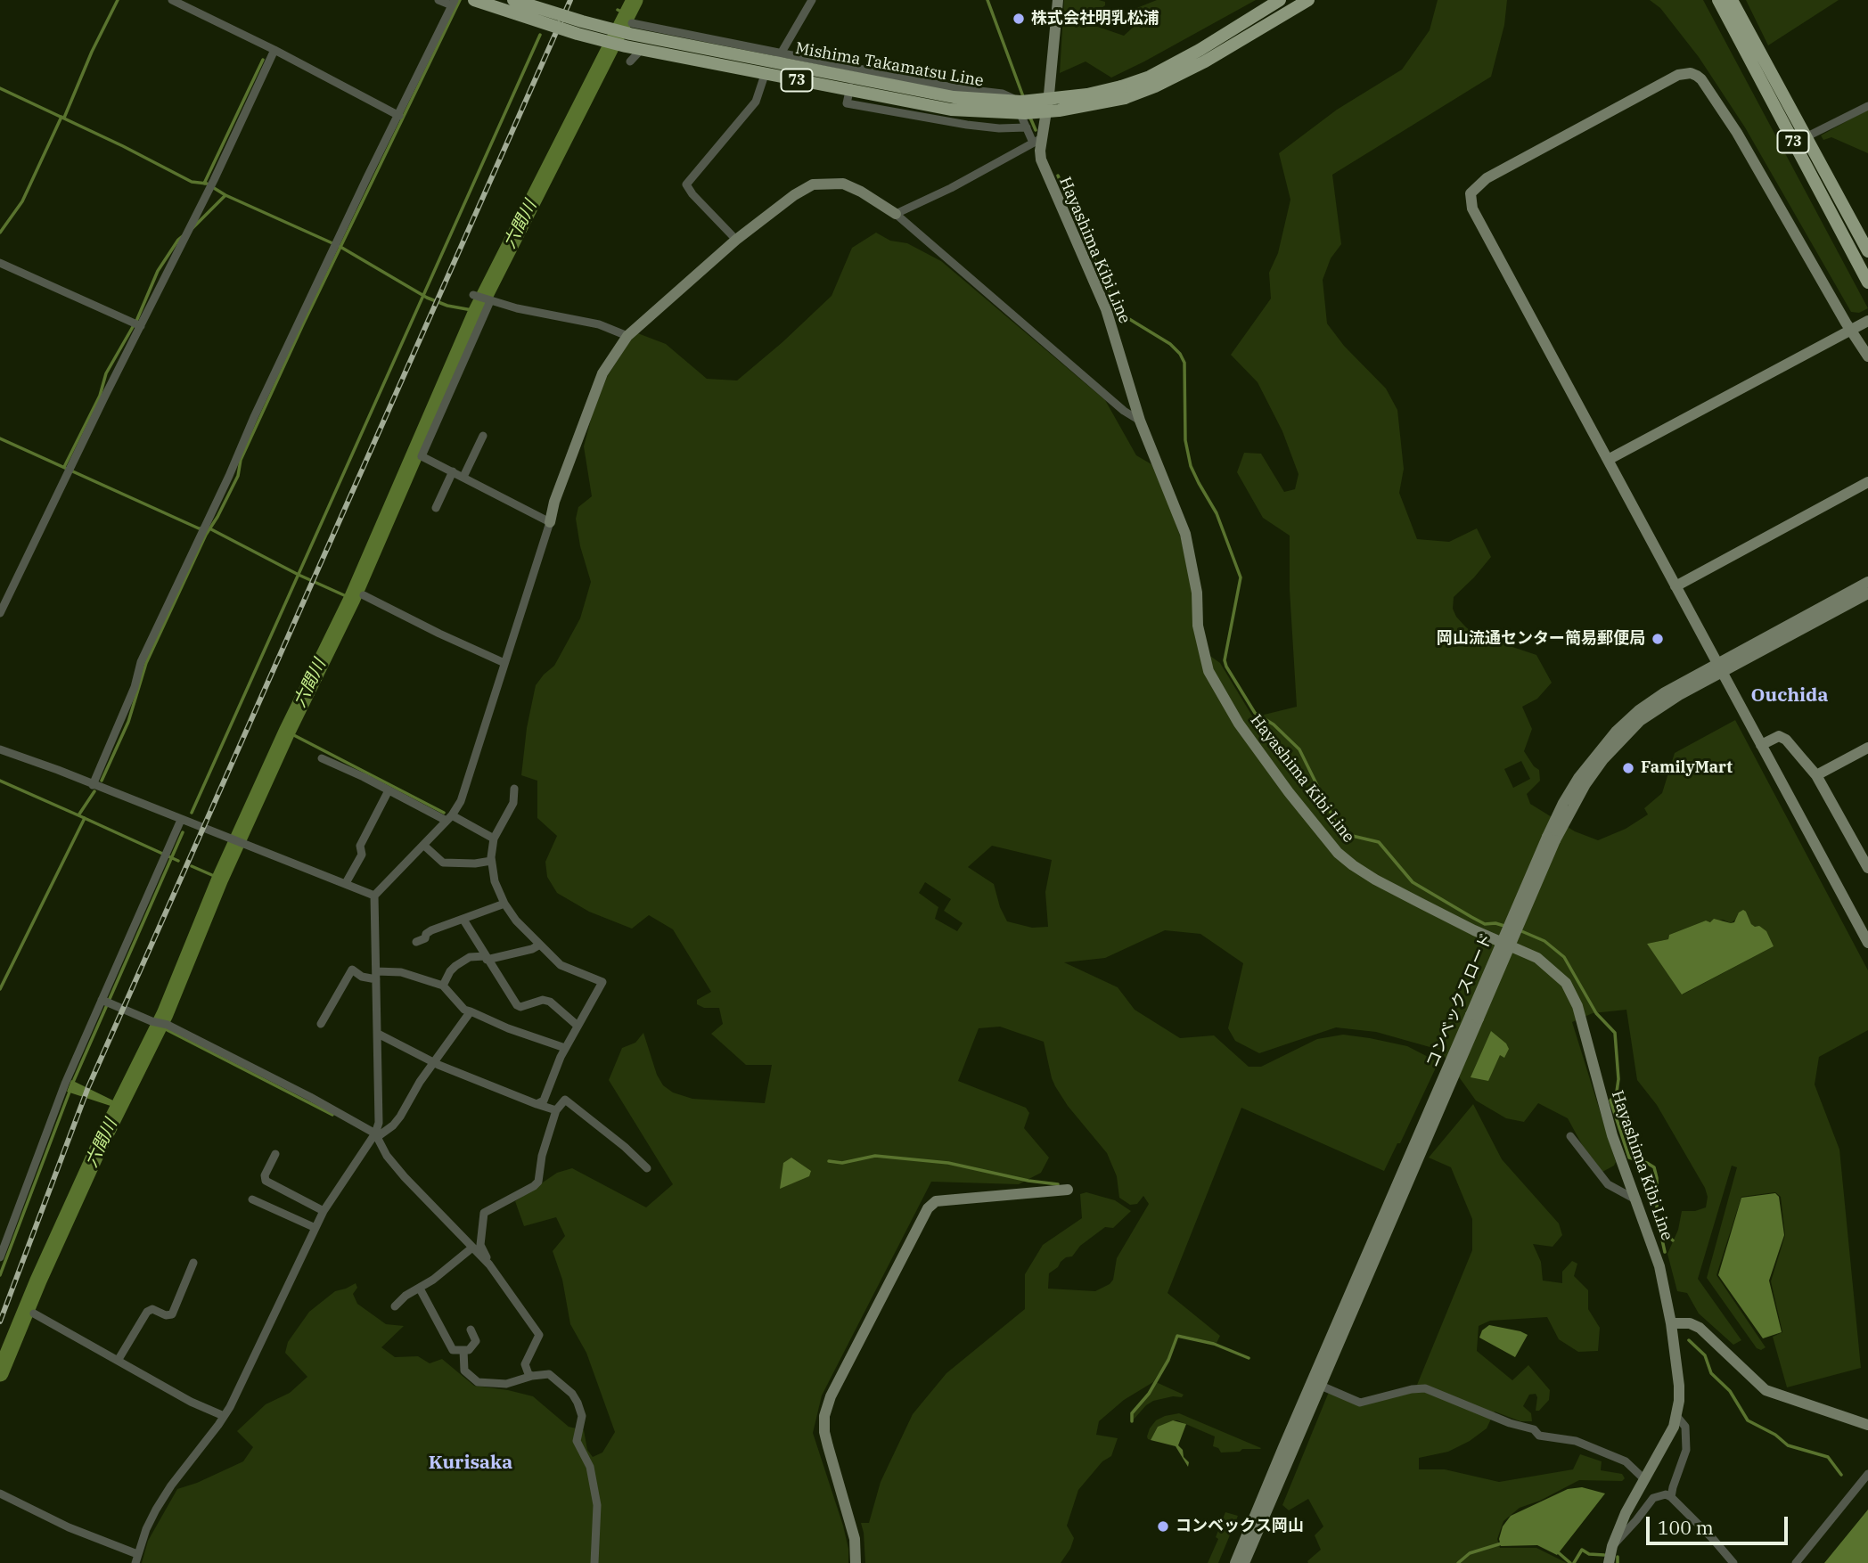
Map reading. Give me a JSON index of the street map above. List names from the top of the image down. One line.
{"streets":{"main road":["Mishima Takamatsu Line","73"],"street":["Hayashima Kibi Line","コンベックスロード"]},"districts":["Ouchida","Kurisaka"],"water":["六間川"],"places":["株式会社明乳松浦","岡山流通センター簡易郵便局","FamilyMart","コンベックス岡山"],"scale_bar":"100 m"}
